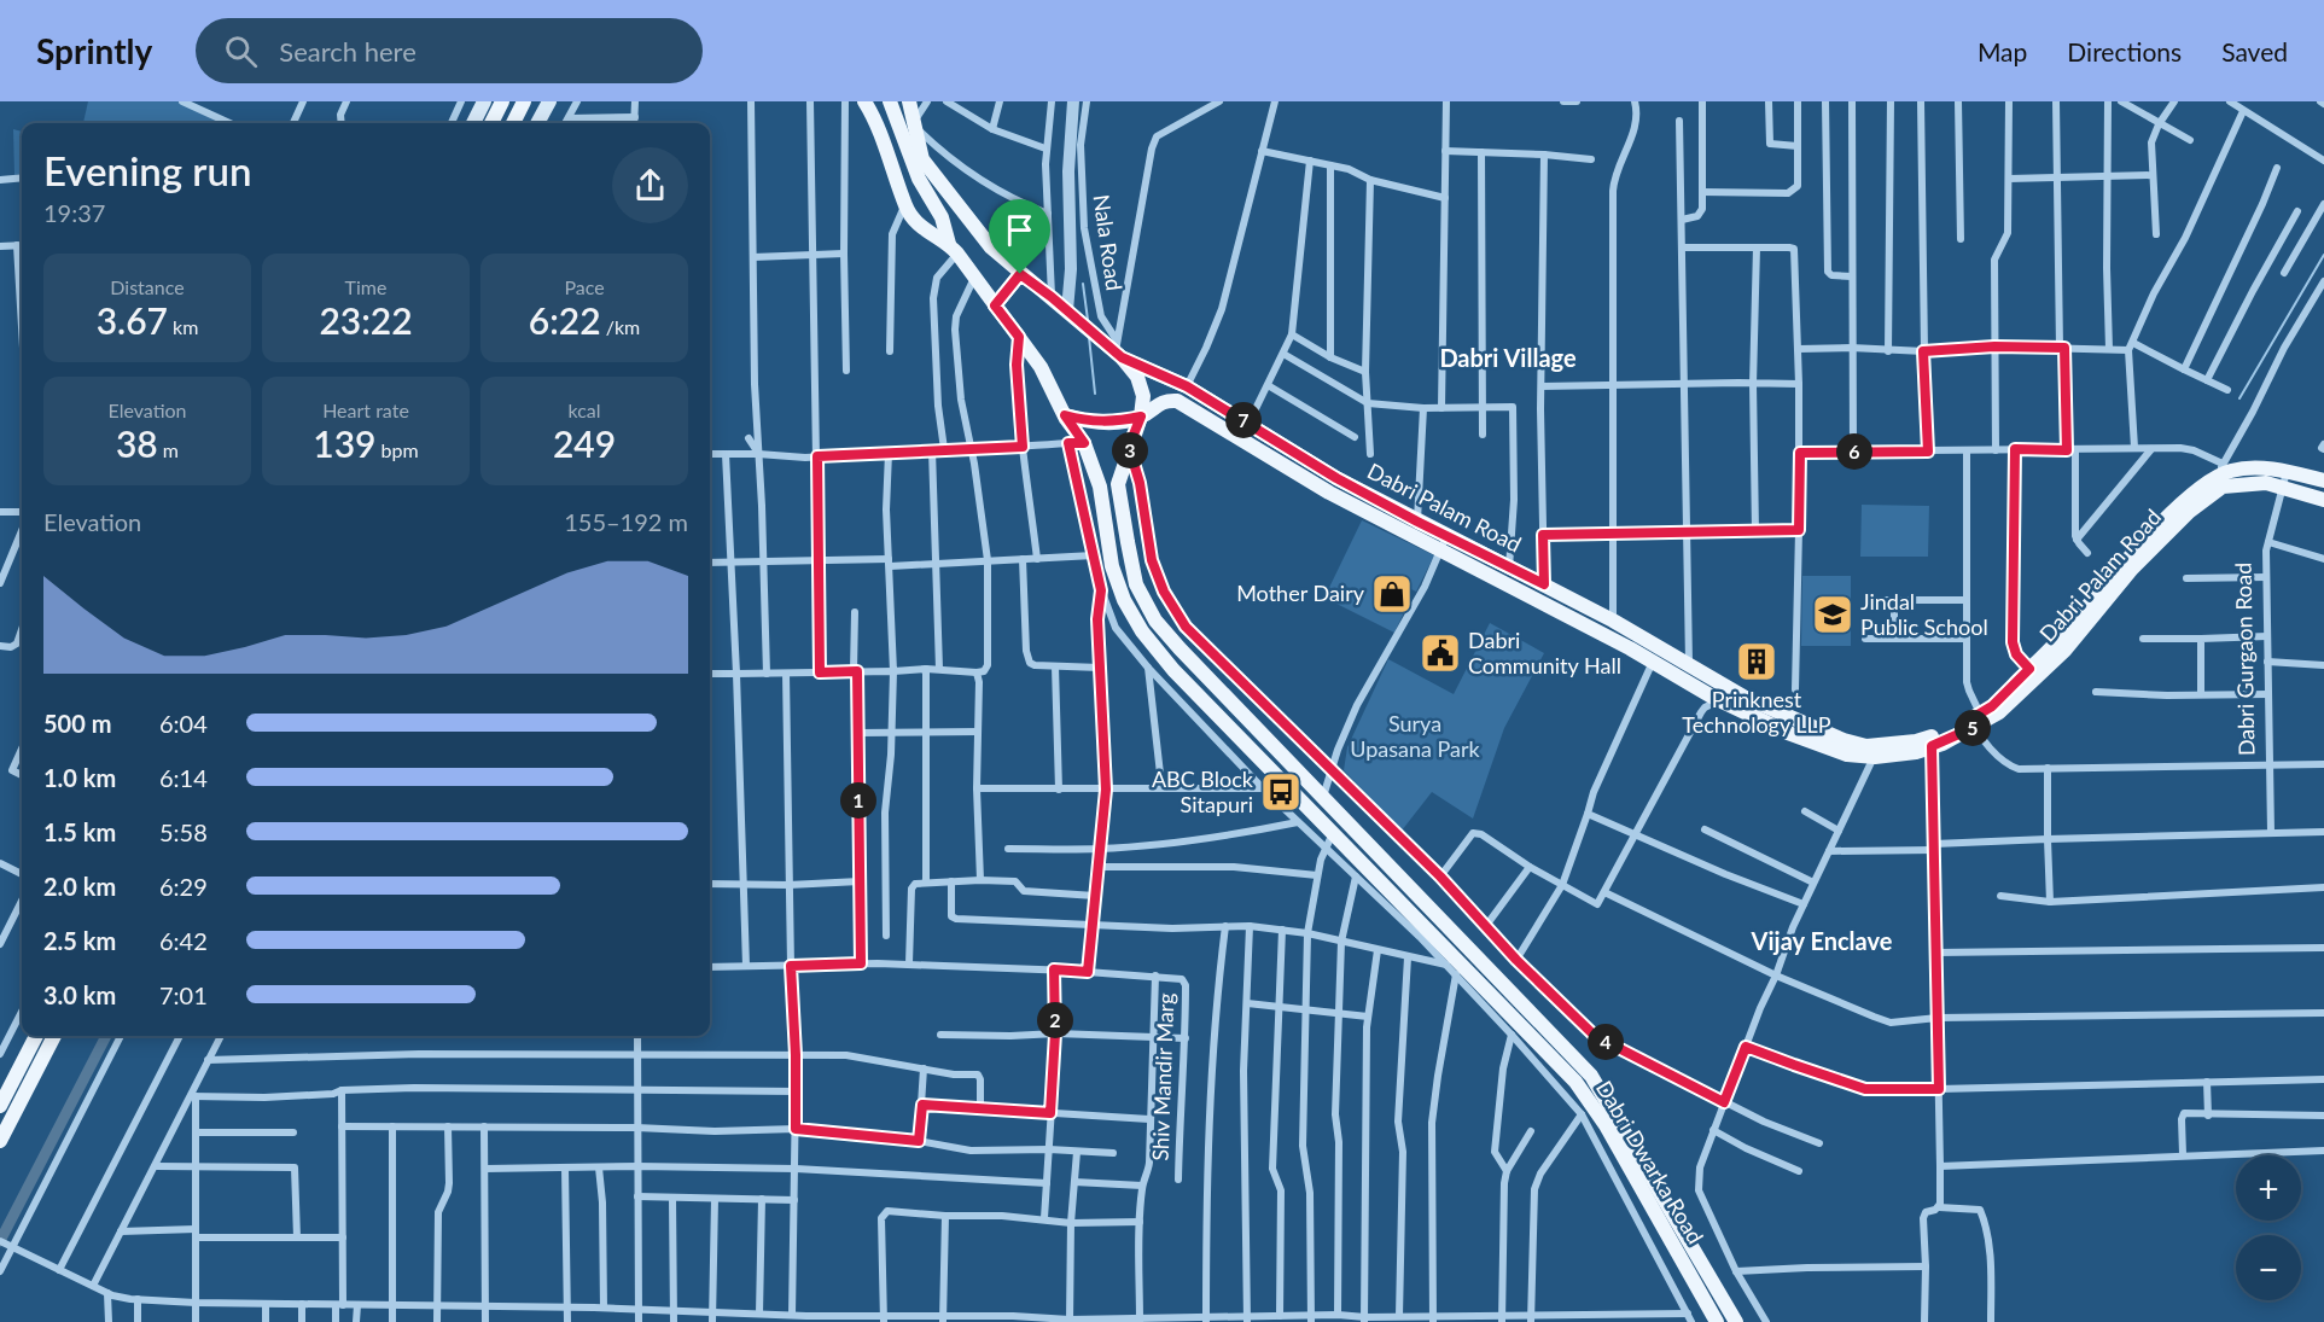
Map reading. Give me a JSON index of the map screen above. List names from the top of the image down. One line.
{"streets":{"main road":["Dabri Palam Road","Dabri Dwarka Road"],"street":["Nala Road","Dabri Gurgaon Road","Shiv Mandir Marg"]},"crossings":[["Nala Road","Dabri Palam Road"],["Nala Road","Dabri Dwarka Road"],["Dabri Palam Road","Dabri Gurgaon Road"],["Dabri Palam Road","Dabri Dwarka Road"]],"districts":["Dabri Village","Vijay Enclave"],"parks":["Surya Upasana Park"],"places":{"shop":["Mother Dairy"],"school or university":["Jindal Public School"],"public building":["Dabri Community Hall"],"building":["Prinknest Technology LLP"],"bus stop":["ABC Block Sitapuri"]},"page":{"header":"Sprintly","search":"Search here","nav":["Map","Directions","Saved"],"heading":["Evening run","19:37"],"stats":[["Distance","3.67 km"],["Time","23:22"],["Pace","6:22 /km"],["Elevation","38 m"],["Heart rate","139 bpm"],["kcal","249"]],"pins":["7","3","6","5","1","2","4"],"chart":["Elevation","155–192 m"],"list":[{"name":"500 m","note":"6:04"},{"name":"1.0 km","note":"6:14"},{"name":"1.5 km","note":"5:58"},{"name":"2.0 km","note":"6:29"},{"name":"2.5 km","note":"6:42"},{"name":"3.0 km","note":"7:01"}],"map_buttons":["+","−"]}}
